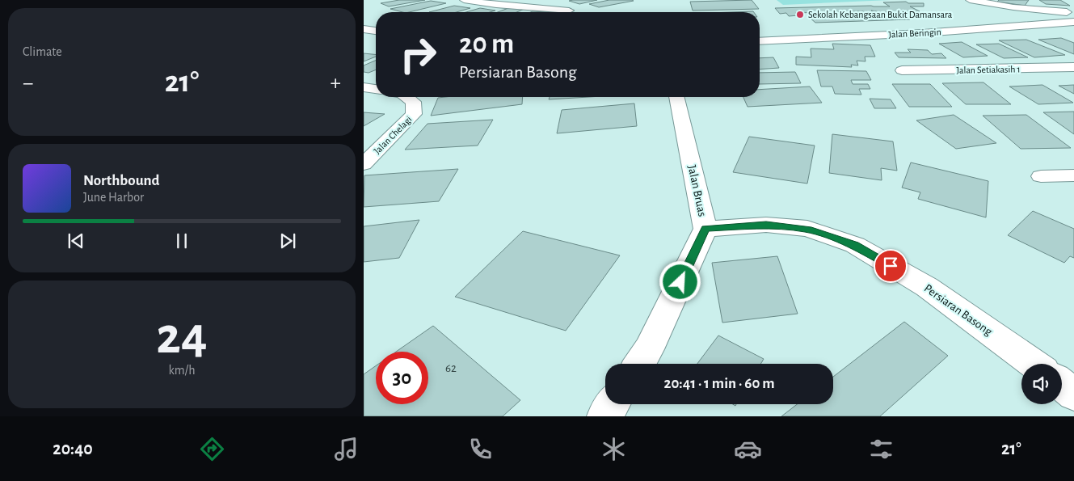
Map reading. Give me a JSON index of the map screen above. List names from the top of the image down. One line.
{"streets":{"street":["Jalan Beringin","Jalan Setiakasih 1","Jalan Chelagi","Jalan Bruas","Persiaran Basong"]},"crossings":[["Jalan Bruas","Persiaran Basong"]],"places":["Sekolah Kebangsaan Bukit Damansara"],"house_numbers":["62"],"page":{"tile":["Climate",["24","km/h"]],"turn":["20 m","Persiaran Basong"],"heat":["−","21°","+"],"song":["Northbound","June Harbor"],"limit":"30","trip":"20:41 · 1 min · 60 m","tabs":["20:40","21°"]}}
